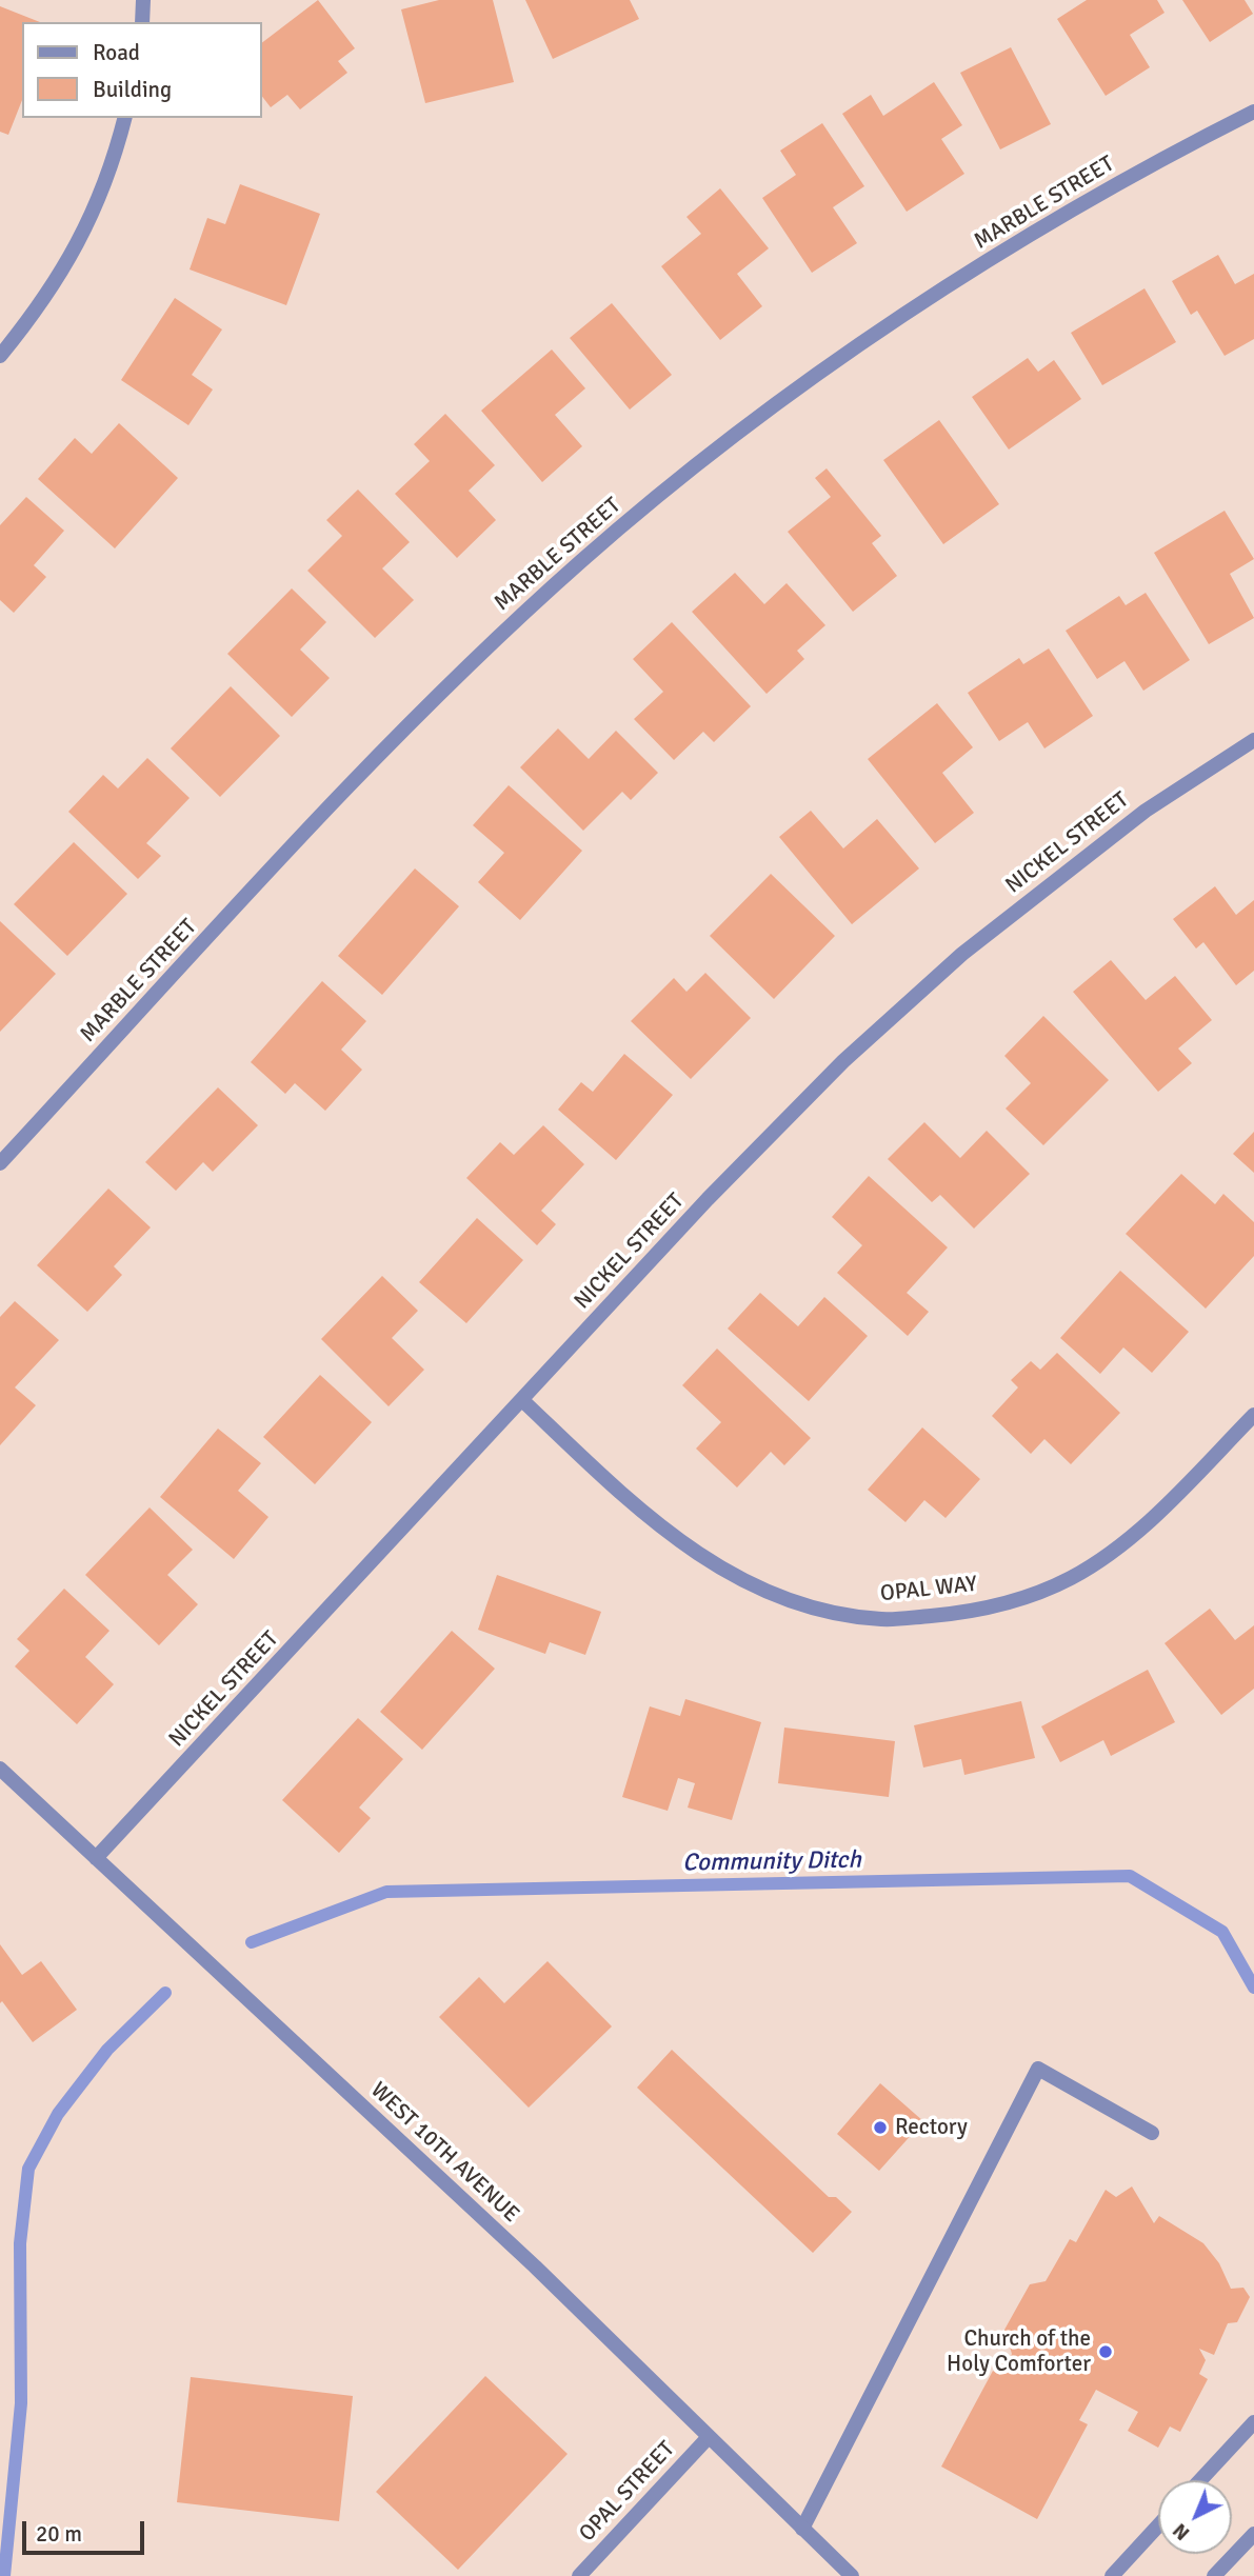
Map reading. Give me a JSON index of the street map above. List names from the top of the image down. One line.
{"streets":{"street":["MARBLE STREET","NICKEL STREET","OPAL WAY","WEST 10TH AVENUE","OPAL STREET"]},"crossings":[["NICKEL STREET","OPAL WAY"],["NICKEL STREET","WEST 10TH AVENUE"],["WEST 10TH AVENUE","OPAL STREET"]],"water":["Community Ditch"],"places":["Rectory","Church of the Holy Comforter"],"legend":["Road","Building"],"scale_bar":"20 m","north":"bottom left"}
